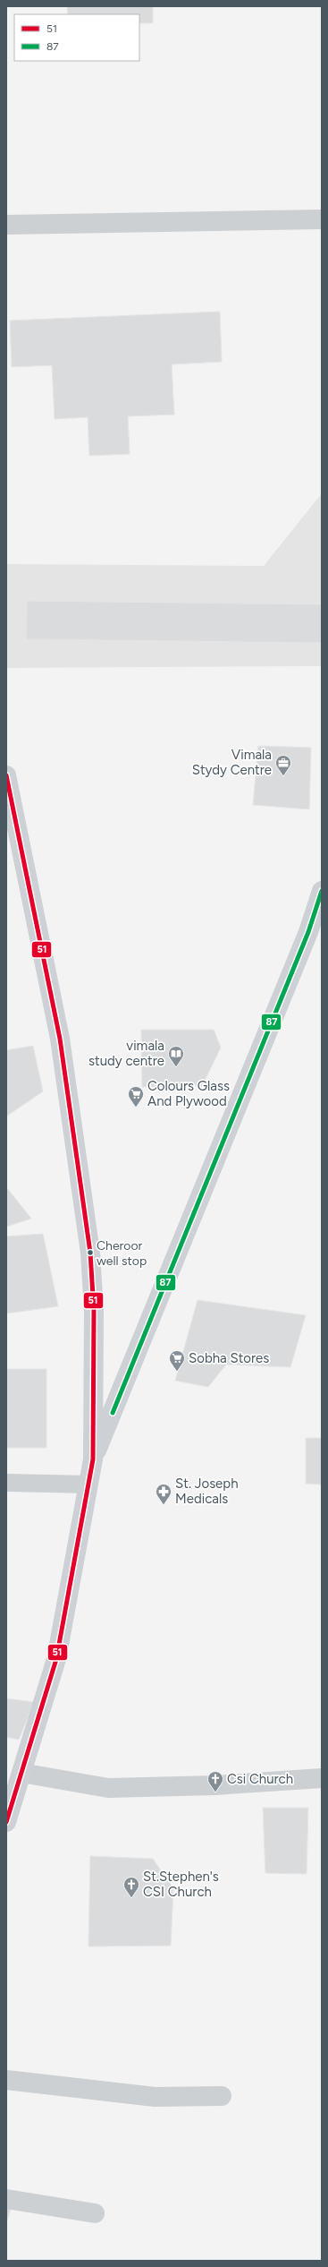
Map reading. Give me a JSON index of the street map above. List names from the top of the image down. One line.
{"places":{"office":["Vimala Stydy Centre"],"library":["vimala study centre"],"supermarket":["Colours Glass And Plywood","Sobha Stores"],"other":["Cheroor well stop"],"pharmacy":["St. Joseph Medicals"],"church":["Csi Church","St.Stephen's CSI Church"]},"lines":["transit line 51","transit line 87"],"legend":["51","87"]}
